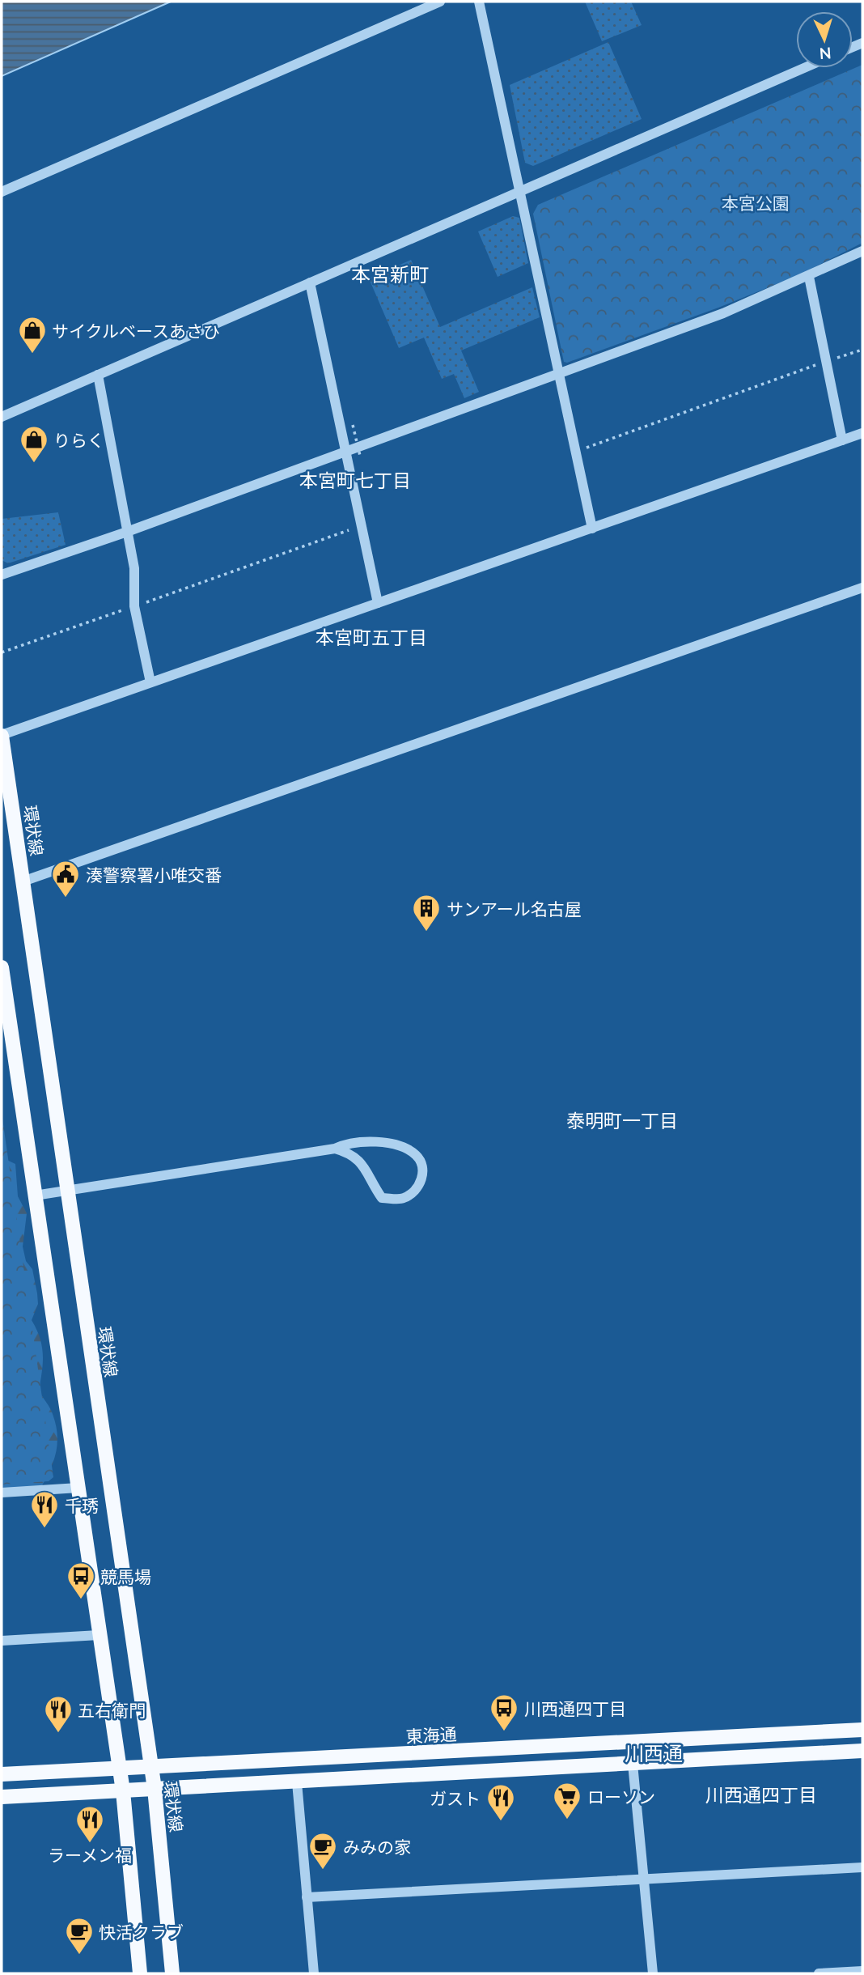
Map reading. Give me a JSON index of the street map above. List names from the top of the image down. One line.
{"streets":{"main road":["環状線","東海通"]},"crossings":[["環状線","東海通"]],"districts":["本宮新町","本宮町七丁目","本宮町五丁目","泰明町一丁目","川西通","川西通四丁目"],"parks":["本宮公園"],"places":{"shop":["サイクルベースあさひ","りらく"],"public building":["湊警察署小唯交番"],"building":["サンアール名古屋"],"restaurant":["千琇","五右衛門","ガスト","ラーメン福"],"bus stop":["競馬場","川西通四丁目"],"supermarket":["ローソン"],"cafe":["みみの家","快活クラブ"]},"north":"bottom"}
